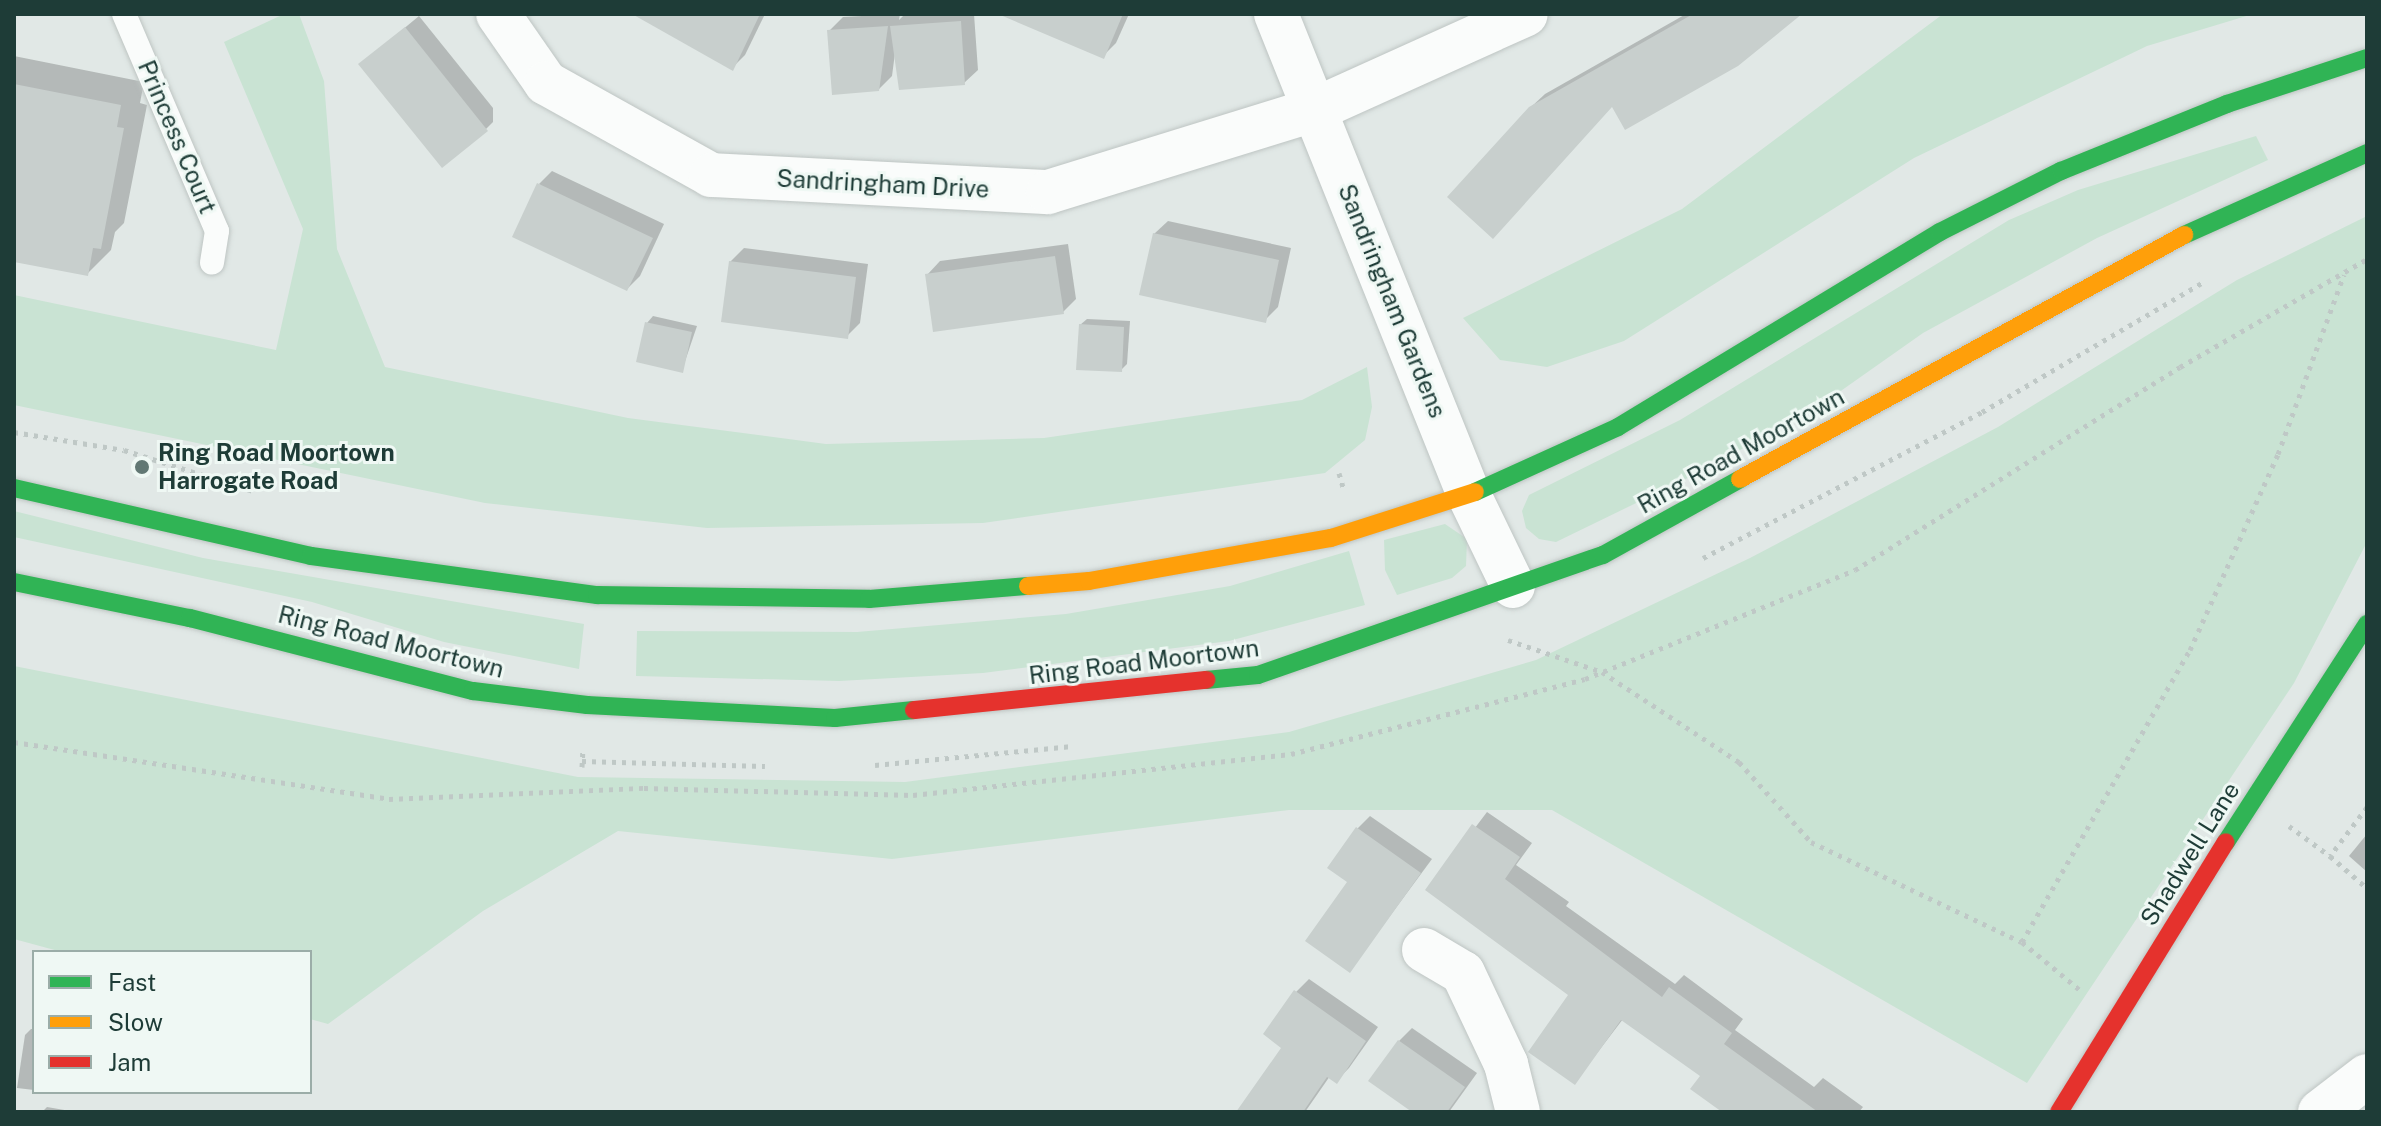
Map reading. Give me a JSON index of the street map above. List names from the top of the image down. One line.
{"streets":{"main road":["Ring Road Moortown","Shadwell Lane"],"street":["Sandringham Drive","Sandringham Gardens"],"lane":["Princess Court"]},"crossings":[["Sandringham Drive","Sandringham Gardens"],["Sandringham Gardens","Ring Road Moortown"]],"places":["Ring Road Moortown Harrogate Road"],"legend":["Fast","Slow","Jam"]}
